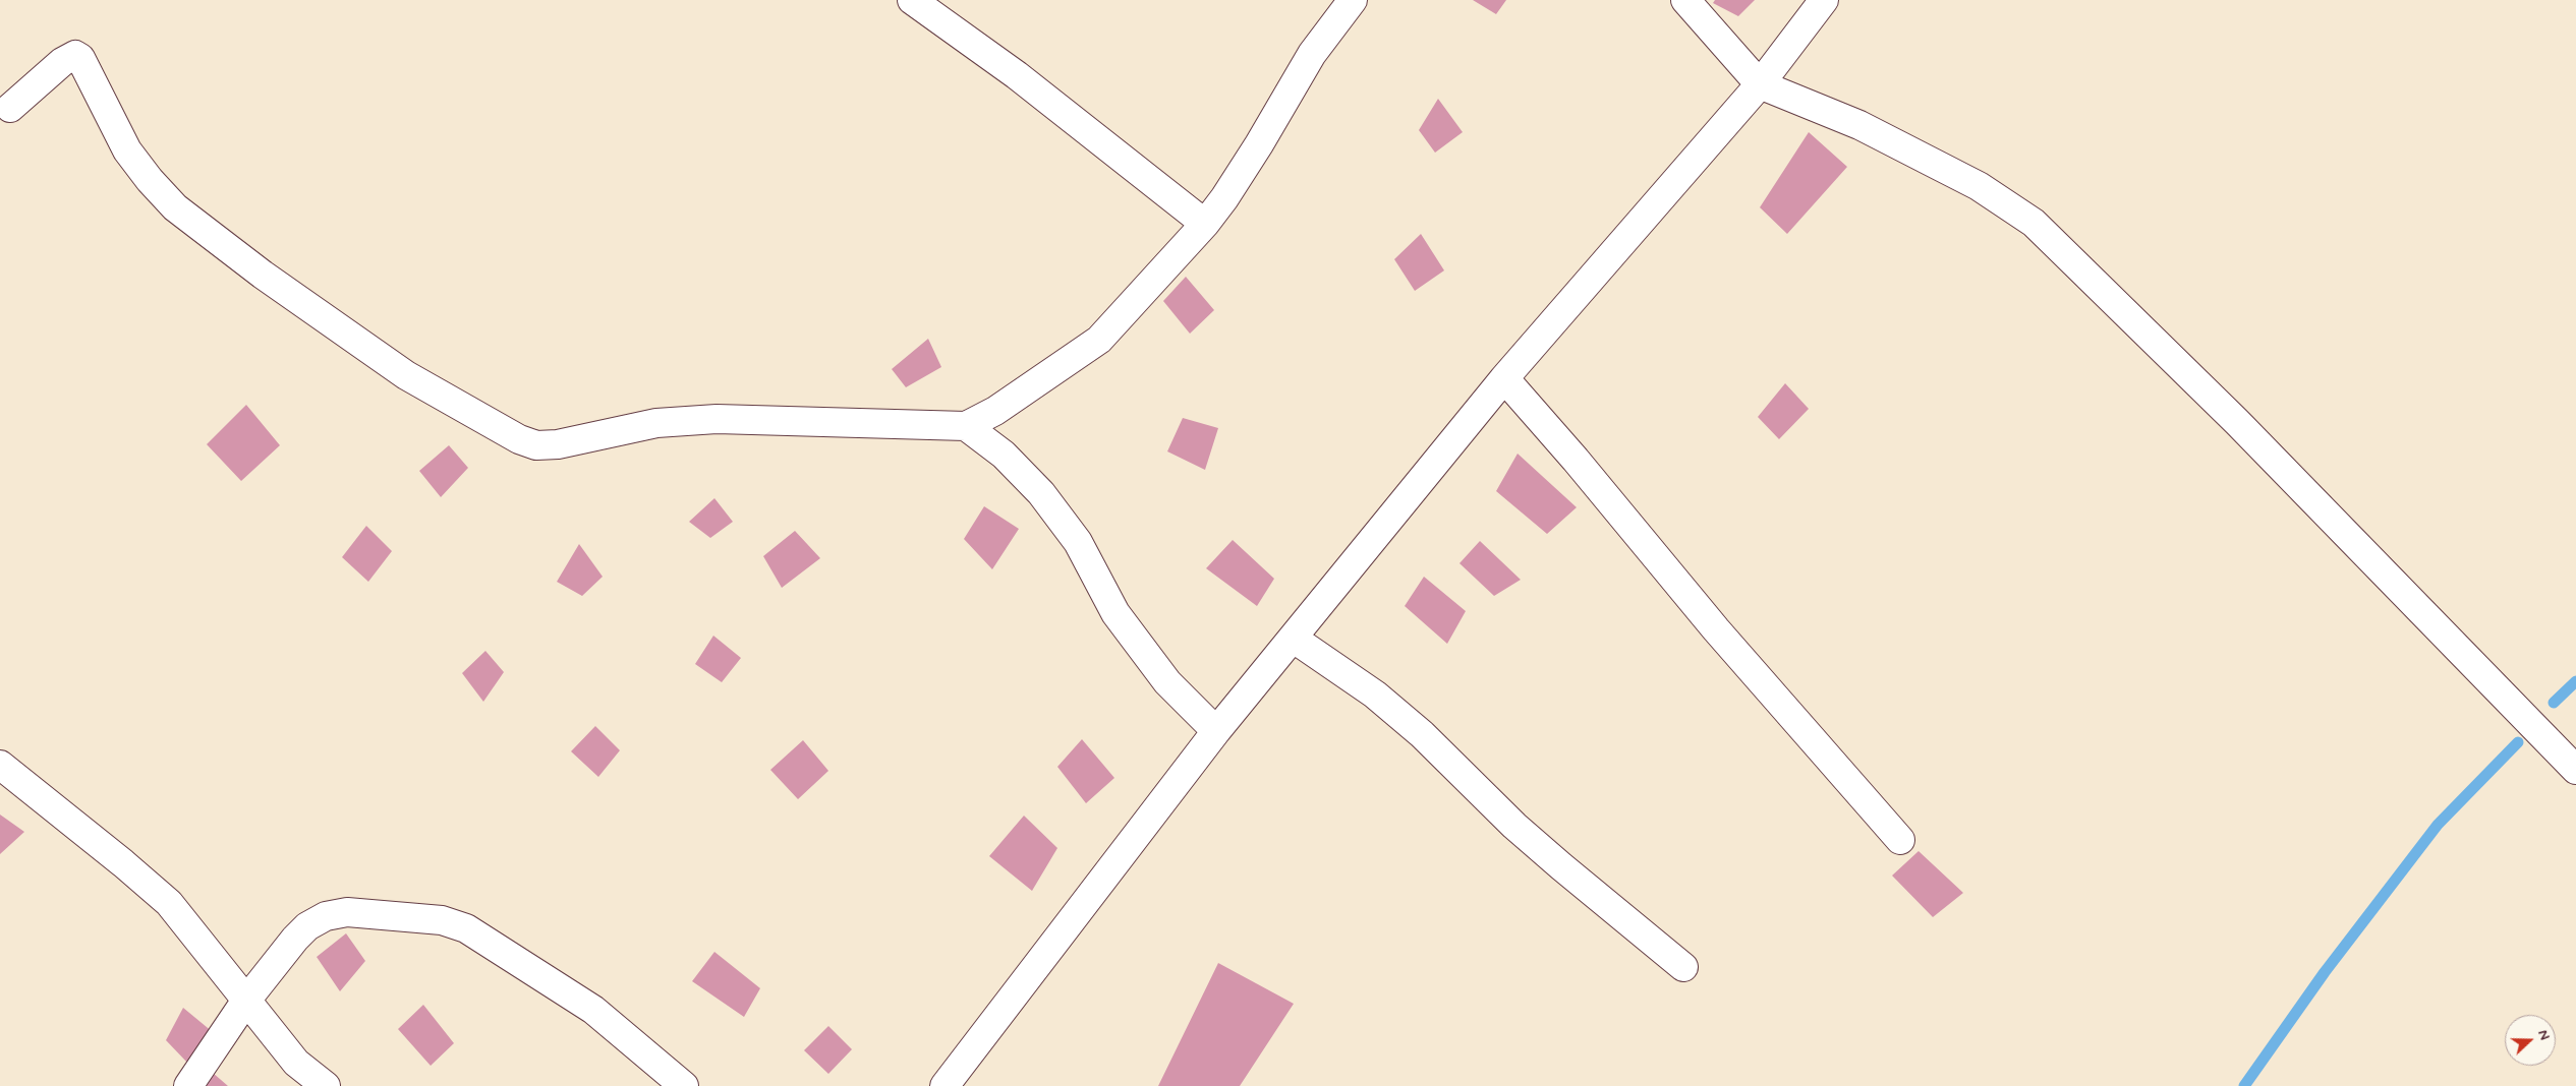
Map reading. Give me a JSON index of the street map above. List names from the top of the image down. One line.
{"north":"right"}
